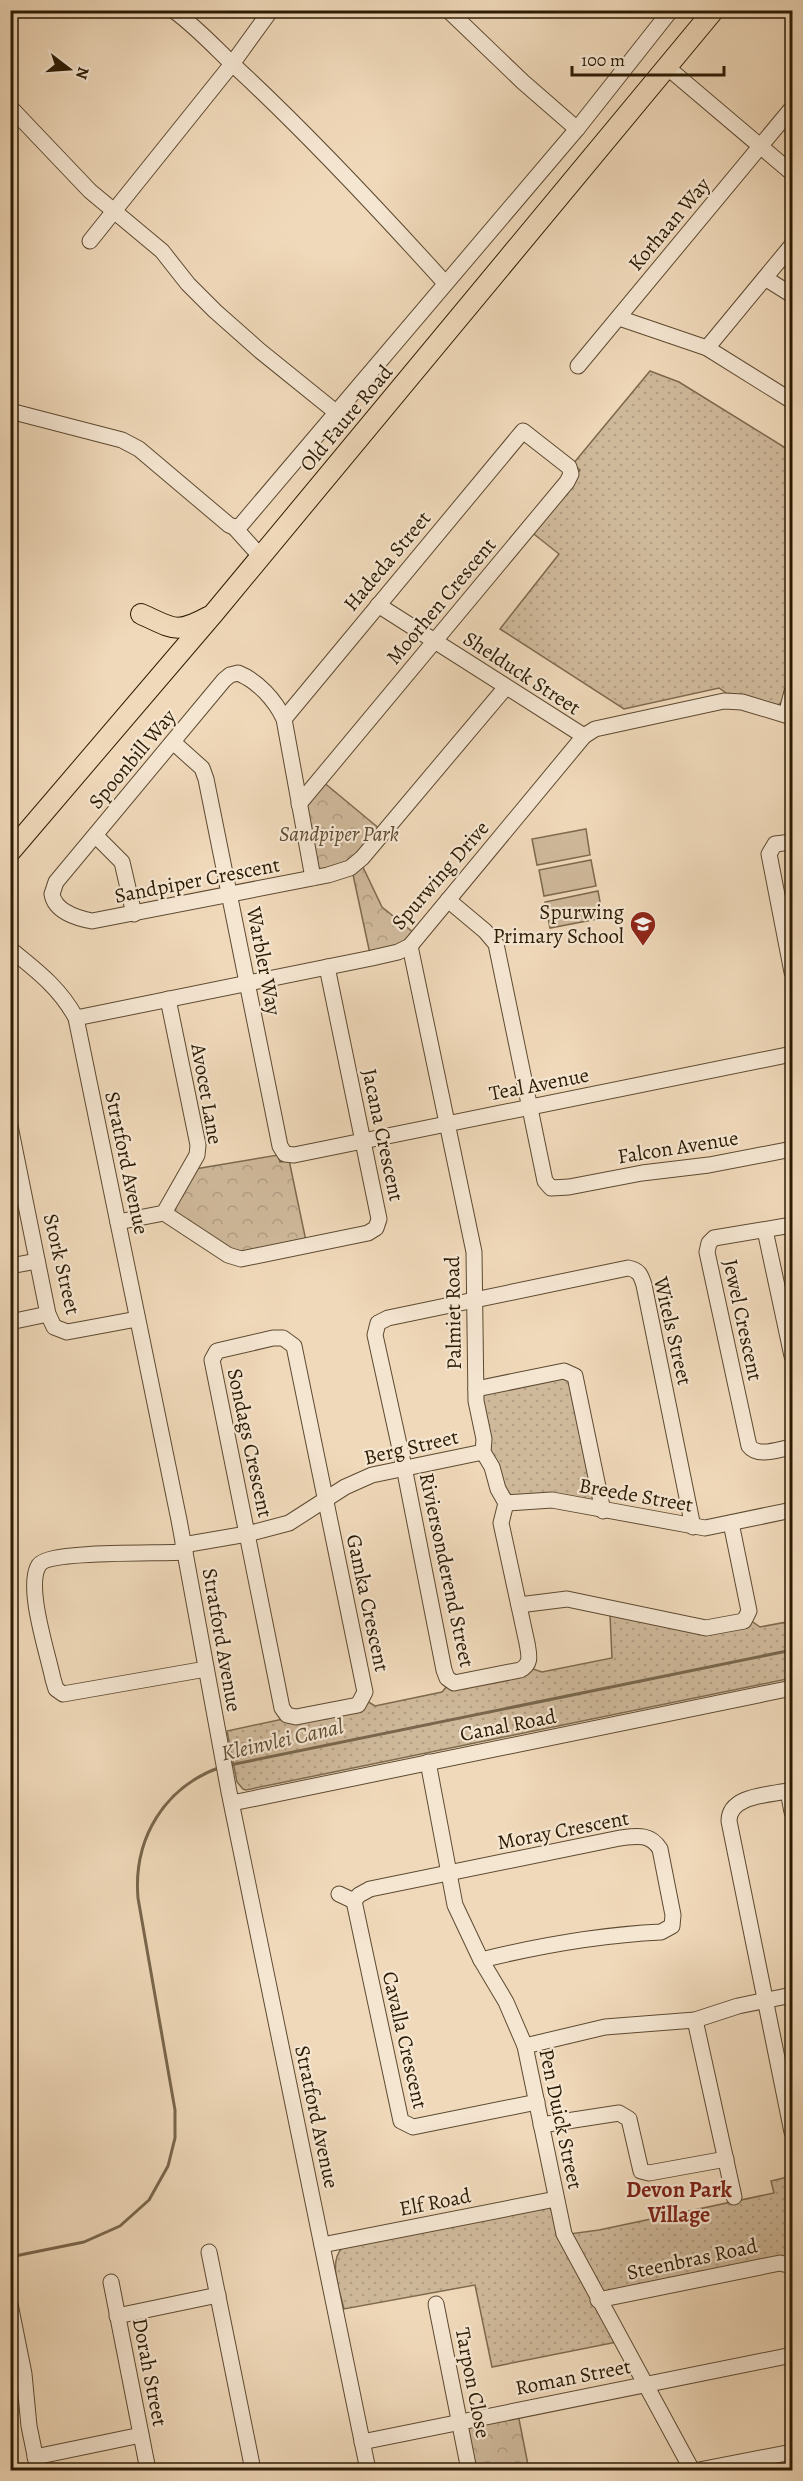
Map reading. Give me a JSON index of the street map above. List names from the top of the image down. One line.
{"streets":{"main road":["Old Faure Road"],"street":["Korhaan Way","Hadeda Street","Moorhen Crescent","Shelduck Street","Spoonbill Way","Spurwing Drive","Sandpiper Crescent","Warbler Way","Teal Avenue","Avocet Lane","Jacana Crescent","Falcon Avenue","Stratford Avenue","Stork Street","Palmiet Road","Jewel Crescent","Witels Street","Sondags Crescent","Berg Street","Breede Street","Riviersonderend Street","Gamka Crescent","Canal Road","Moray Crescent","Cavalla Crescent","Pen Duick Street","Elf Road","Steenbras Road","Dorah Street","Roman Street","Tarpon Close"]},"crossings":[["Hadeda Street","Moorhen Crescent"],["Hadeda Street","Shelduck Street"],["Hadeda Street","Spoonbill Way"],["Moorhen Crescent","Shelduck Street"],["Shelduck Street","Spurwing Drive"],["Shelduck Street","Sandpiper Crescent"],["Spoonbill Way","Sandpiper Crescent"],["Spoonbill Way","Warbler Way"],["Spurwing Drive","Warbler Way"],["Spurwing Drive","Avocet Lane"],["Spurwing Drive","Jacana Crescent"],["Spurwing Drive","Stratford Avenue"],["Spurwing Drive","Palmiet Road"],["Sandpiper Crescent","Warbler Way"],["Warbler Way","Teal Avenue"],["Teal Avenue","Jacana Crescent"],["Teal Avenue","Falcon Avenue"],["Teal Avenue","Palmiet Road"],["Avocet Lane","Jacana Crescent"],["Stratford Avenue","Stork Street"],["Stratford Avenue","Berg Street"],["Stratford Avenue","Canal Road"],["Stratford Avenue","Elf Road"],["Stratford Avenue","Roman Street"],["Palmiet Road","Witels Street"],["Palmiet Road","Berg Street"],["Palmiet Road","Breede Street"],["Palmiet Road","Riviersonderend Street"],["Witels Street","Breede Street"],["Sondags Crescent","Berg Street"],["Sondags Crescent","Gamka Crescent"],["Berg Street","Riviersonderend Street"],["Berg Street","Gamka Crescent"],["Canal Road","Pen Duick Street"],["Moray Crescent","Pen Duick Street"],["Cavalla Crescent","Pen Duick Street"],["Pen Duick Street","Elf Road"],["Pen Duick Street","Steenbras Road"],["Pen Duick Street","Roman Street"],["Roman Street","Tarpon Close"]],"districts":["Devon Park Village"],"water":["Kleinvlei Canal"],"parks":["Sandpiper Park"],"places":{"school or university":["Spurwing Primary School"]},"scale_bar":"100 m","north":"right"}
